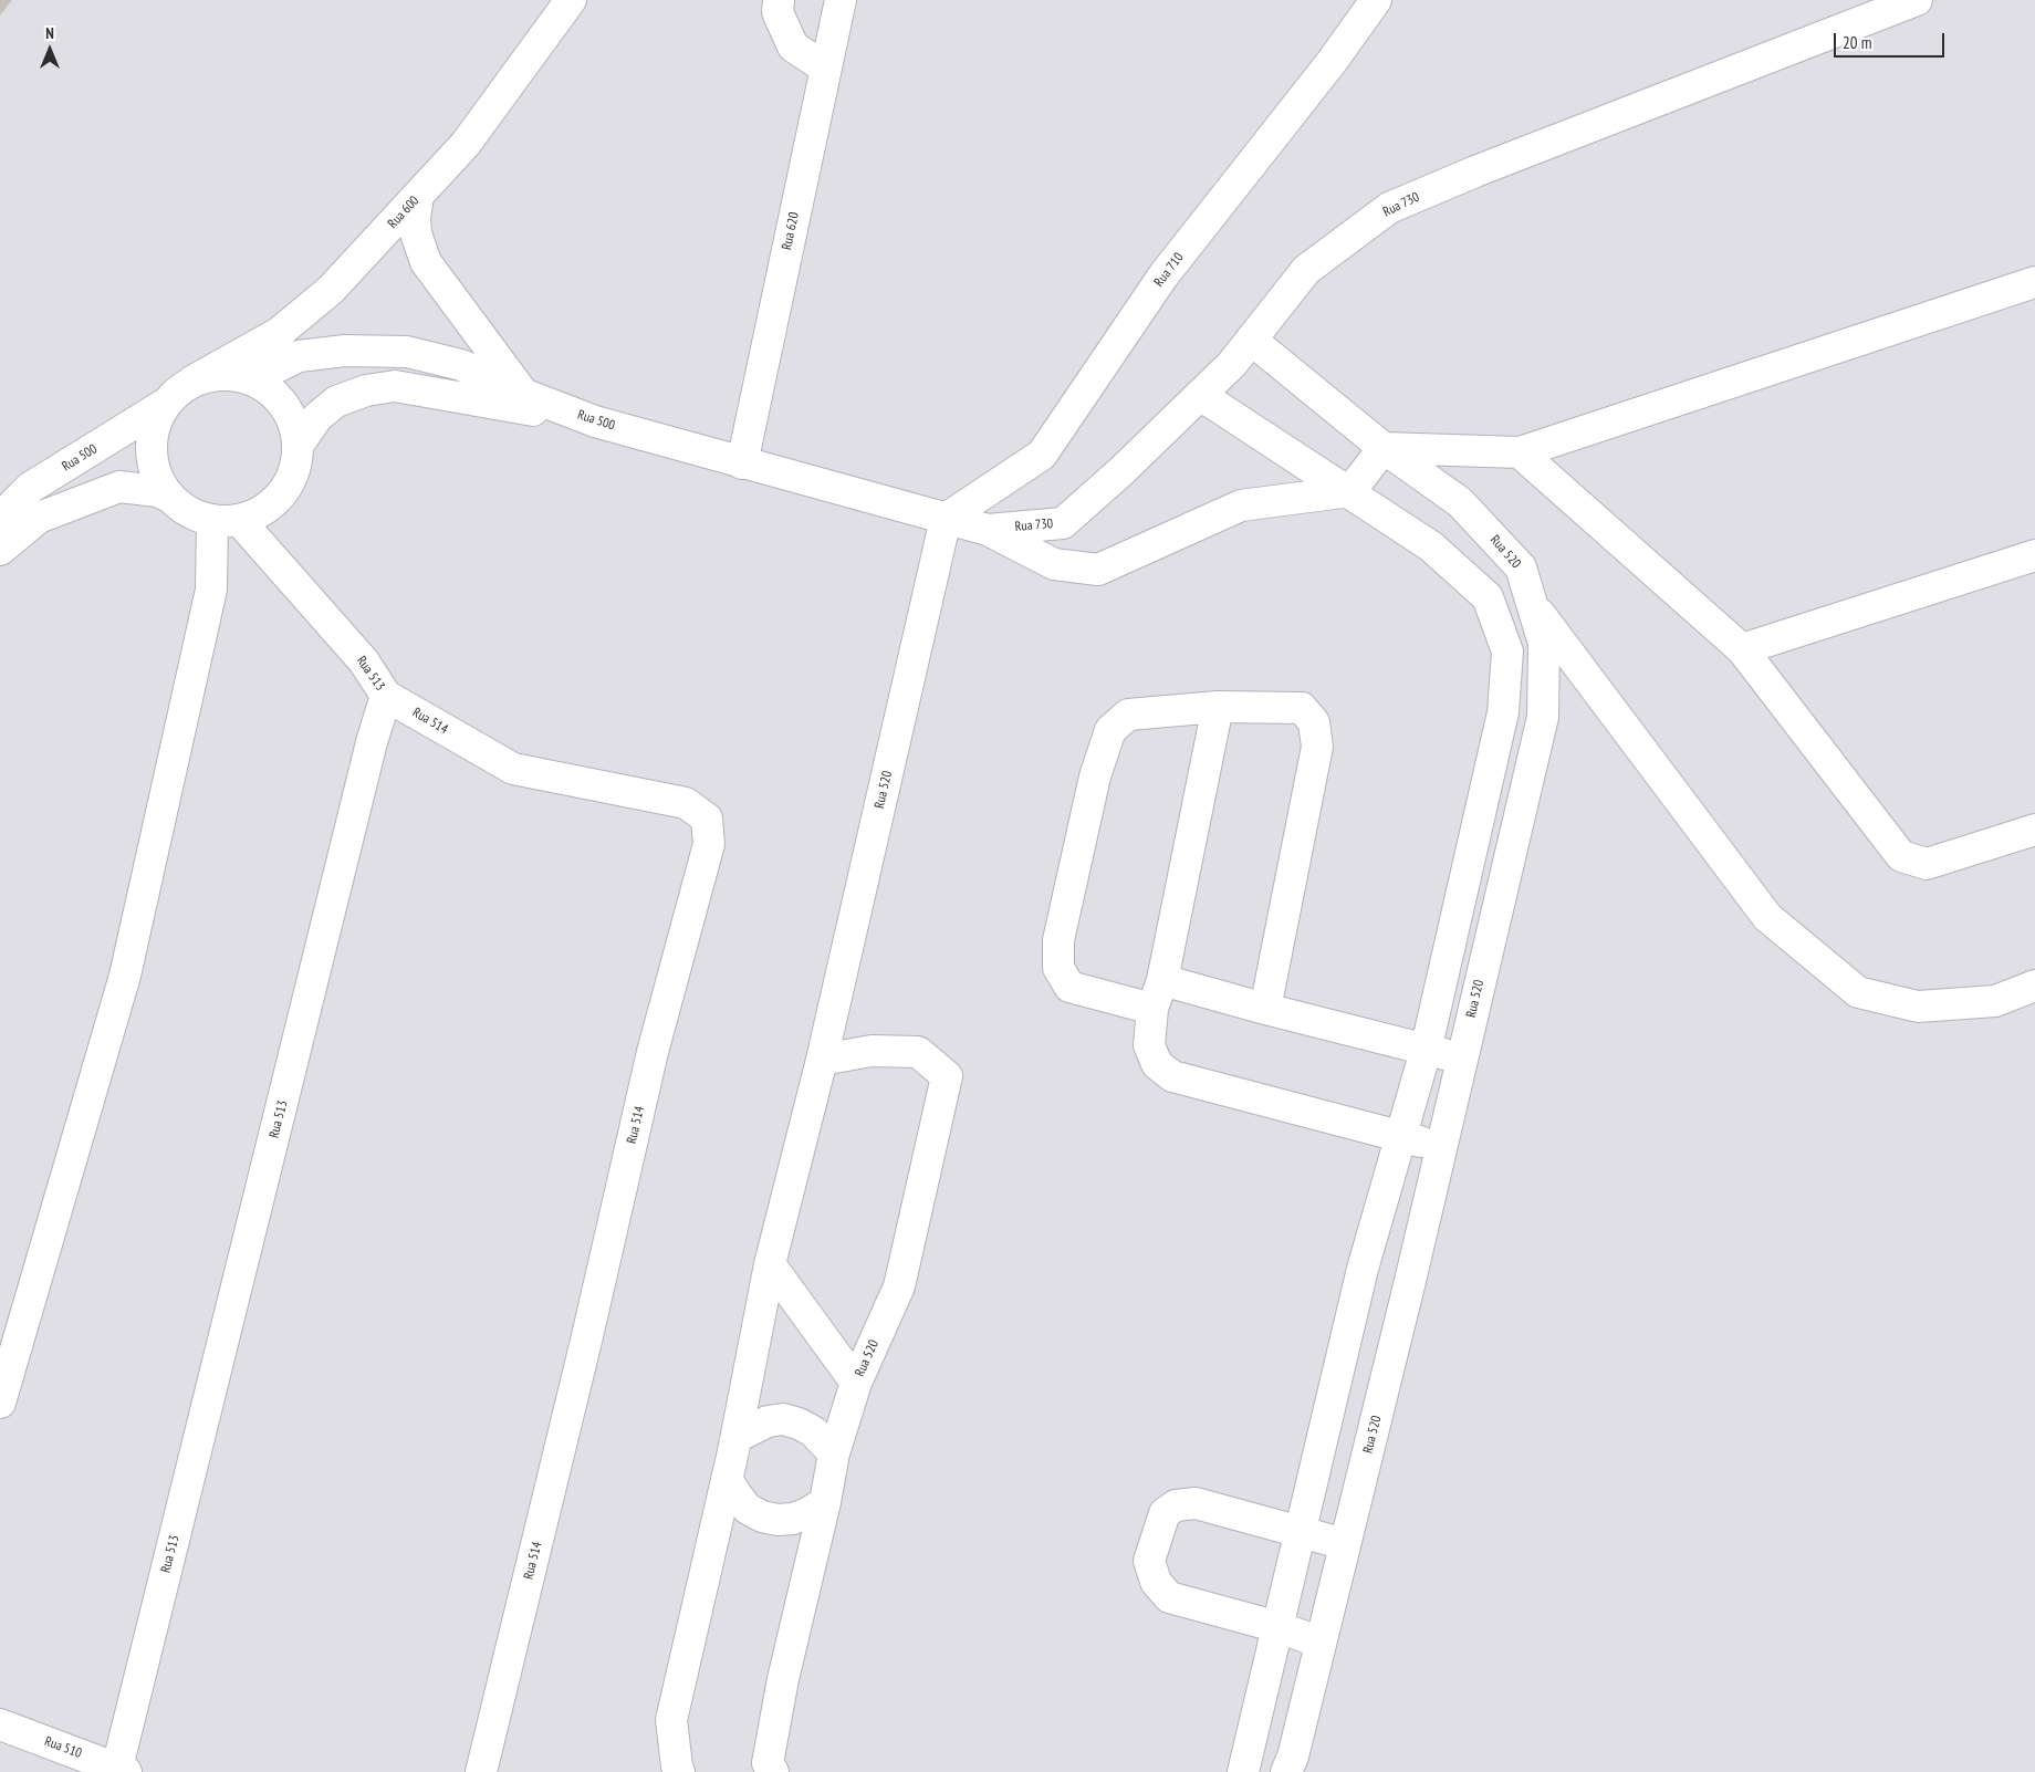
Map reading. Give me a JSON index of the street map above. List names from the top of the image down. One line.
{"streets":{"lane":["Rua 730","Rua 600","Rua 620","Rua 710","Rua 500","Rua 520","Rua 513","Rua 514","Rua 510"]},"crossings":[["Rua 730","Rua 710"],["Rua 730","Rua 500"],["Rua 730","Rua 520"],["Rua 600","Rua 500"],["Rua 600","Rua 513"],["Rua 620","Rua 500"],["Rua 710","Rua 500"],["Rua 710","Rua 520"],["Rua 500","Rua 520"],["Rua 500","Rua 513"],["Rua 513","Rua 514"],["Rua 513","Rua 510"]],"scale_bar":"20 m","north":"top"}
